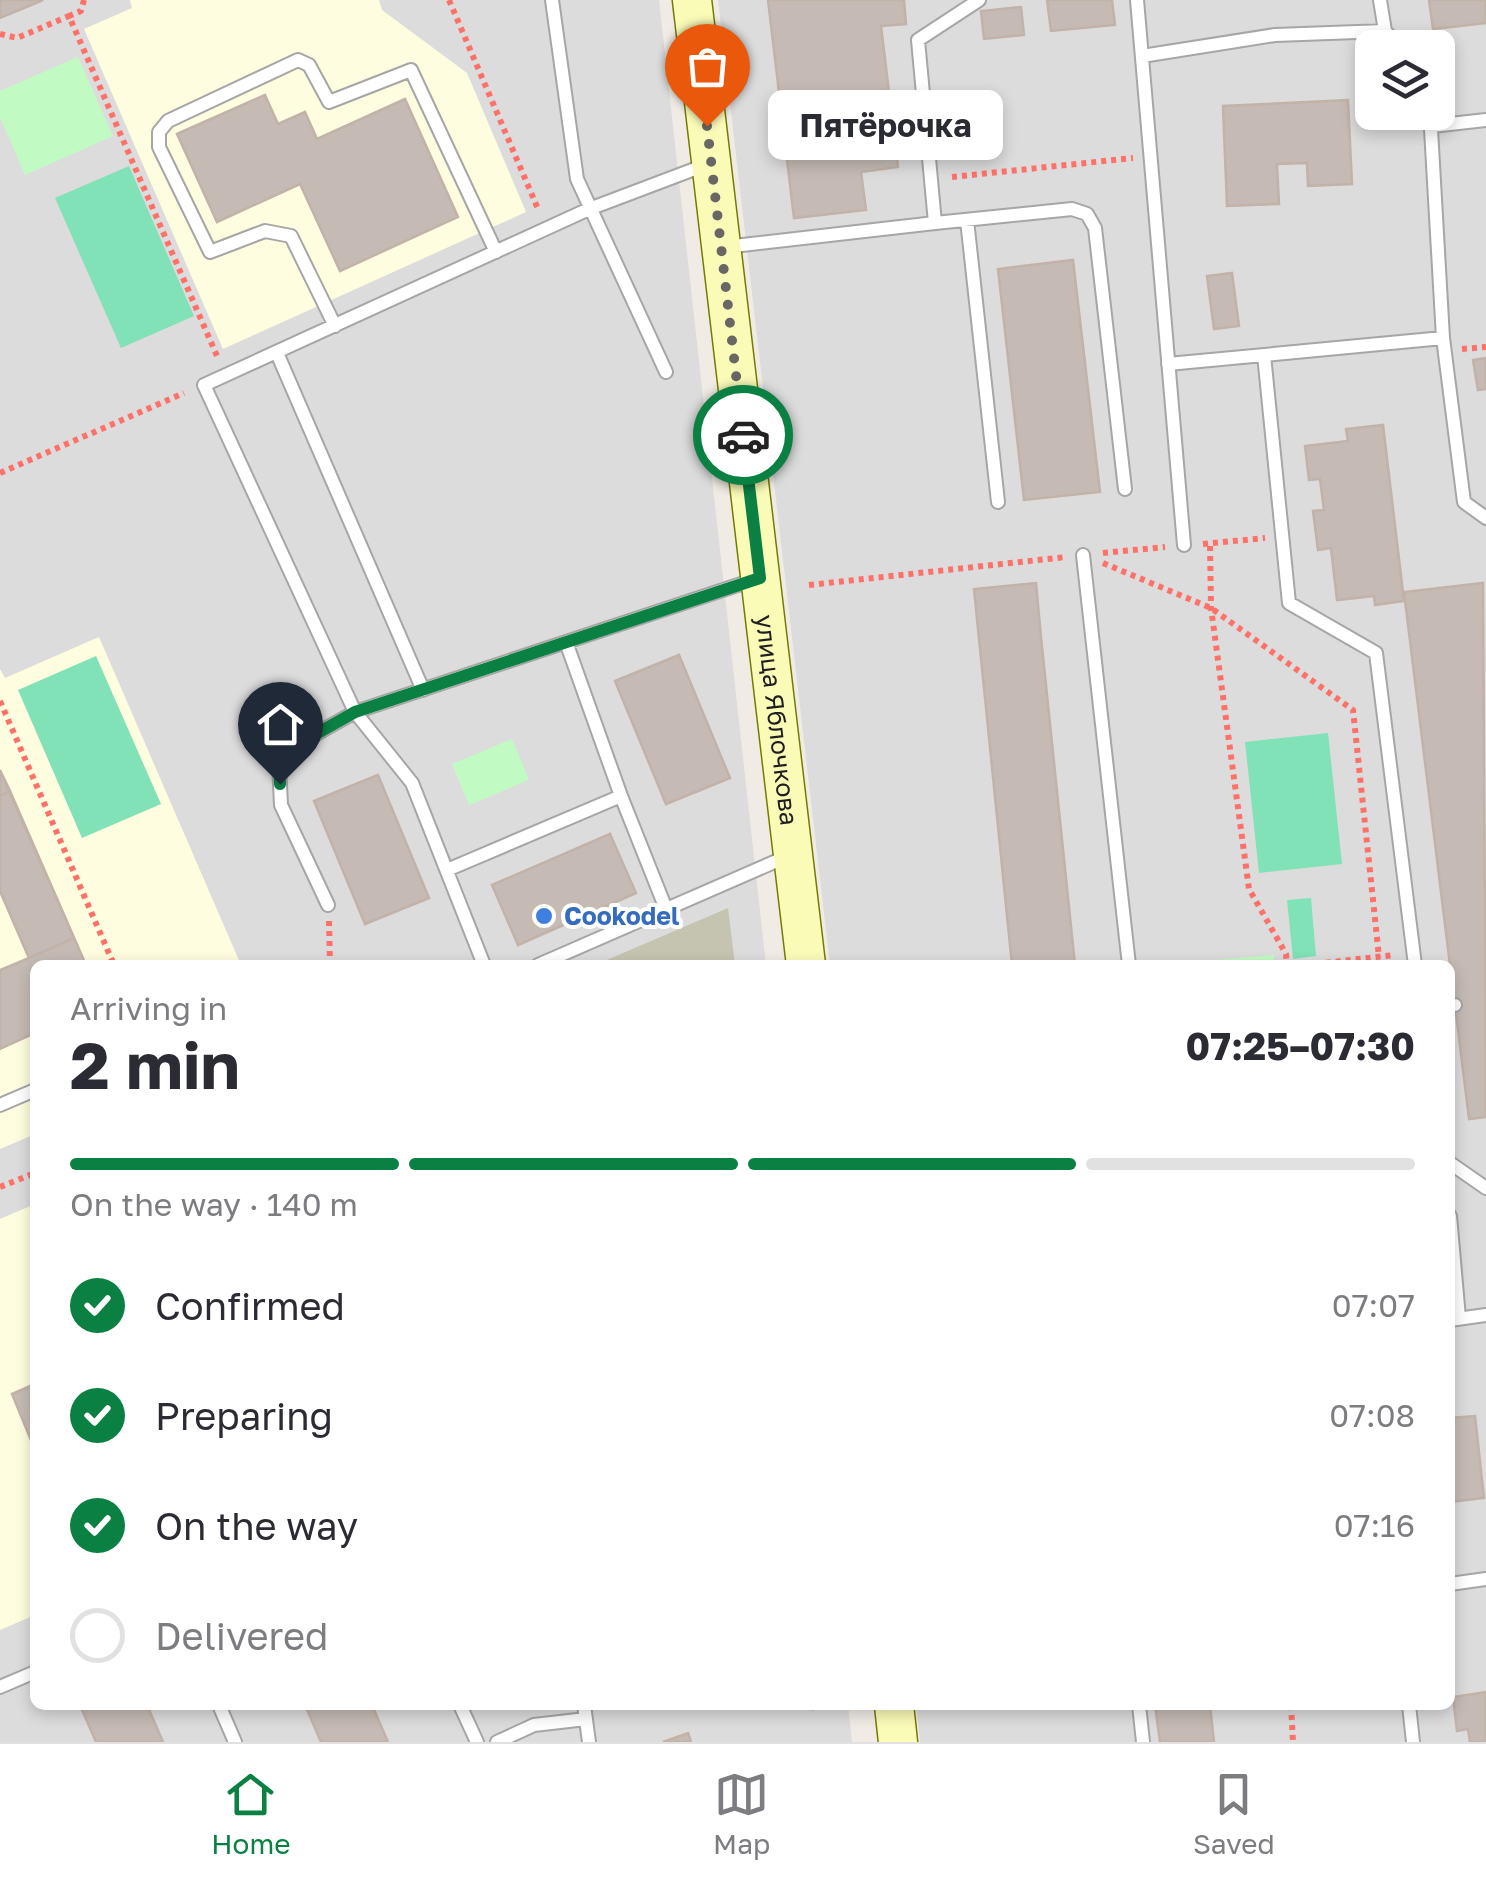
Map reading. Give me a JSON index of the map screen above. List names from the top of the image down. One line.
{"streets":{"street":["улица Яблочкова"]},"places":["Пятёрочка","Cookodel"],"page":{"bubble":"Пятёрочка","heading":["2 min","Arriving in","07:25–07:30"],"bar":"On the way · 140 m","list":[["Confirmed","07:07"],["Preparing","07:08"],["On the way","07:16"],"Delivered"],"tabs":["Home","Map","Saved"]}}
